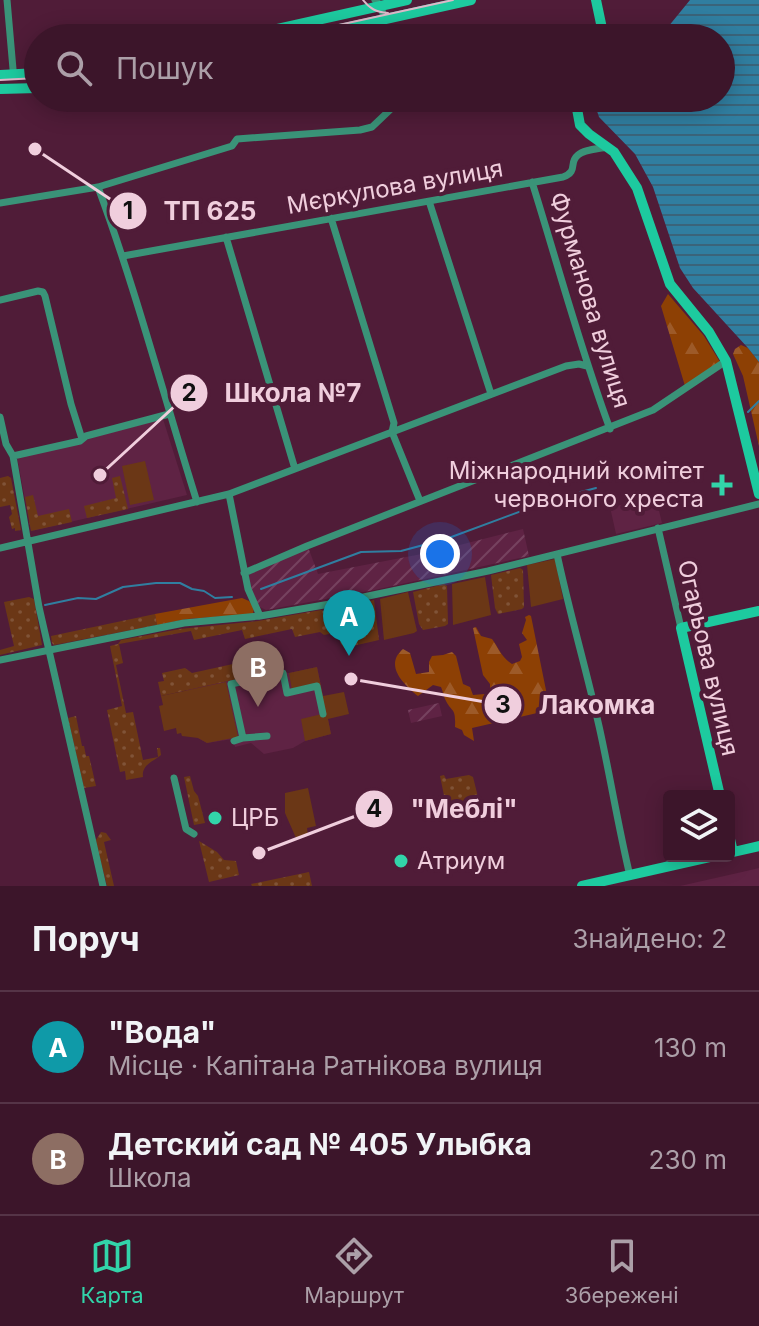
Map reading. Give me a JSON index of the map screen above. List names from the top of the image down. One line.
{"streets":{"street":["Мєркулова вулиця","Фурманова вулиця","Огарьова вулиця"]},"crossings":[["Мєркулова вулиця","Фурманова вулиця"]],"places":{"other":["ТП 625","Школа №7","Лакомка","ЦРБ","\"Меблі\"","Атриум"],"health":["Міжнародний комітет червоного хреста"]},"page":{"search":"Пошук","pins":["A","B"],"heading":["Поруч","Знайдено: 2"],"list":[{"mark":"A","name":"\"Вода\"","note":"Місце · Капітана Ратнікова вулиця","value":"130 m"},{"mark":"B","name":"Детский сад № 405 Улыбка","note":"Школа","value":"230 m"}],"nav":["Карта","Маршрут","Збережені"]}}
